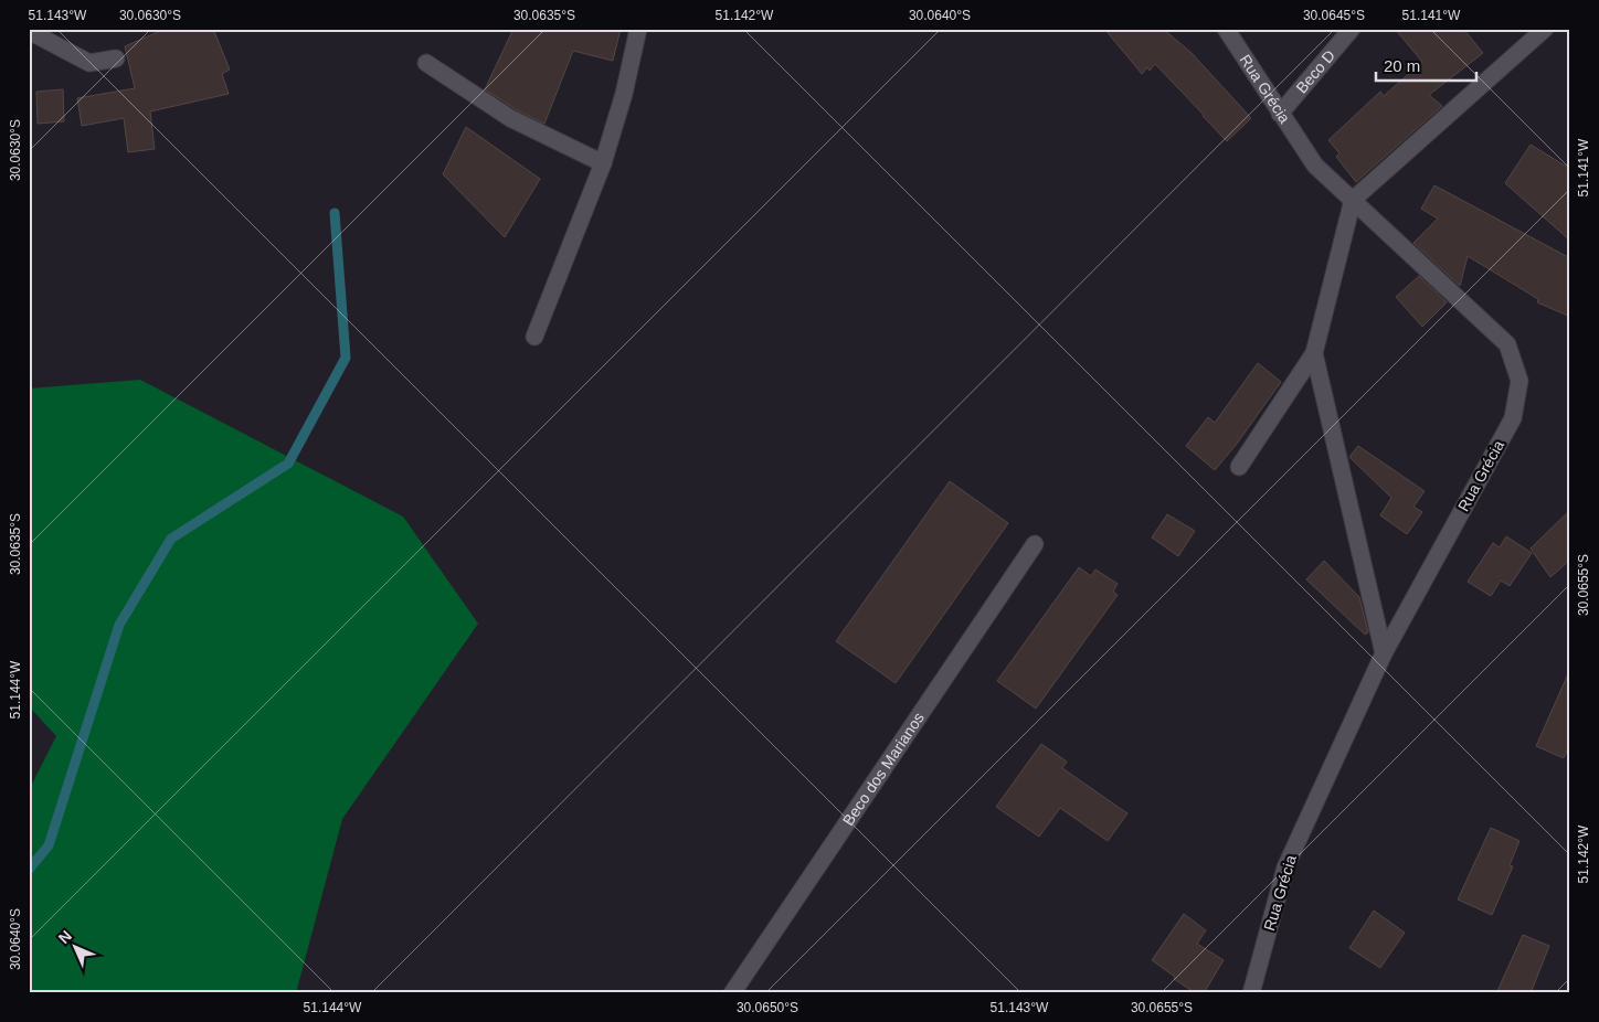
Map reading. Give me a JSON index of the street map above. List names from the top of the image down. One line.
{"streets":{"street":["Beco D","Rua Grécia","Beco dos Marianos"]},"crossings":[["Beco D","Rua Grécia"]],"scale_bar":"20 m","north":"top left","coordinates":["51.143°W","30.0630°S","30.0635°S","51.142°W","30.0640°S","30.0645°S","51.141°W","30.0655°S","51.144°W","30.0650°S"]}
